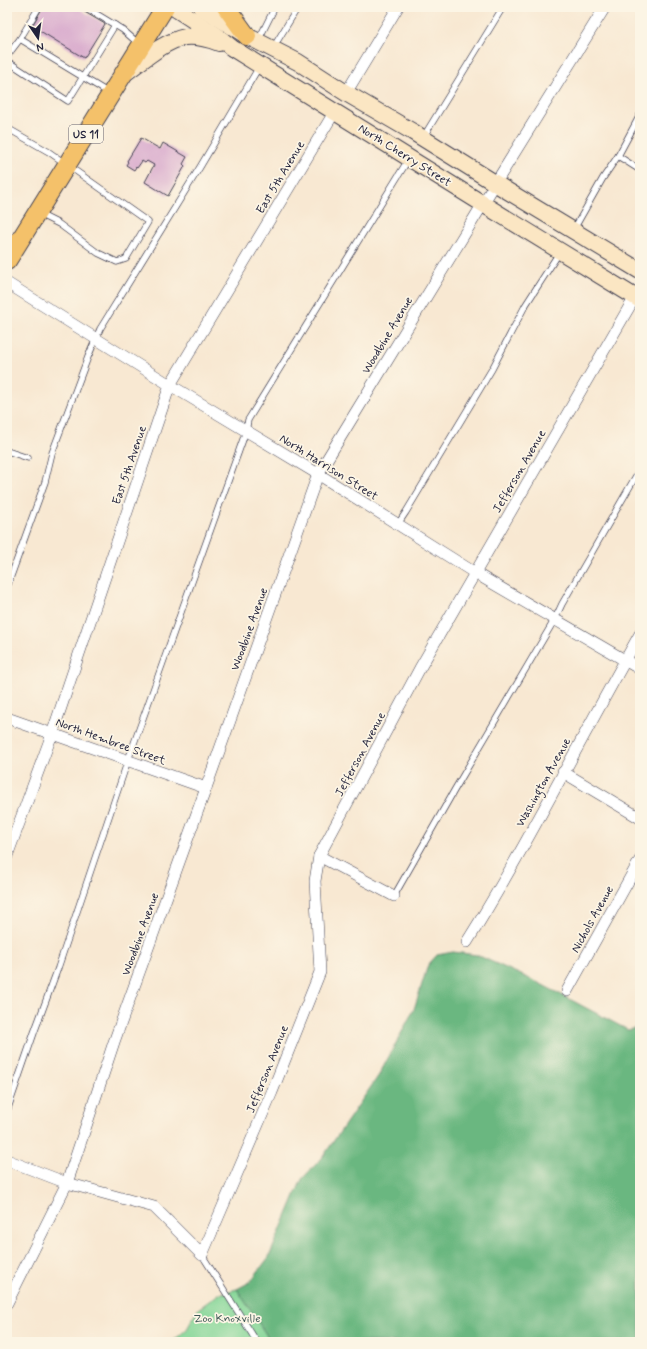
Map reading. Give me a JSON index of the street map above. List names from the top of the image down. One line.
{"streets":{"main road":["US 11","North Cherry Street"],"street":["East 5th Avenue","Woodbine Avenue","North Harrison Street","Jefferson Avenue","North Hembree Street","Washington Avenue","Nichols Avenue"]},"crossings":[["North Cherry Street","East 5th Avenue"],["North Cherry Street","Woodbine Avenue"],["North Cherry Street","Jefferson Avenue"],["East 5th Avenue","North Harrison Street"],["East 5th Avenue","North Hembree Street"],["Woodbine Avenue","North Harrison Street"],["Woodbine Avenue","North Hembree Street"],["North Harrison Street","Jefferson Avenue"],["North Harrison Street","Washington Avenue"]],"parks":["Zoo Knoxville"],"north":"bottom"}
